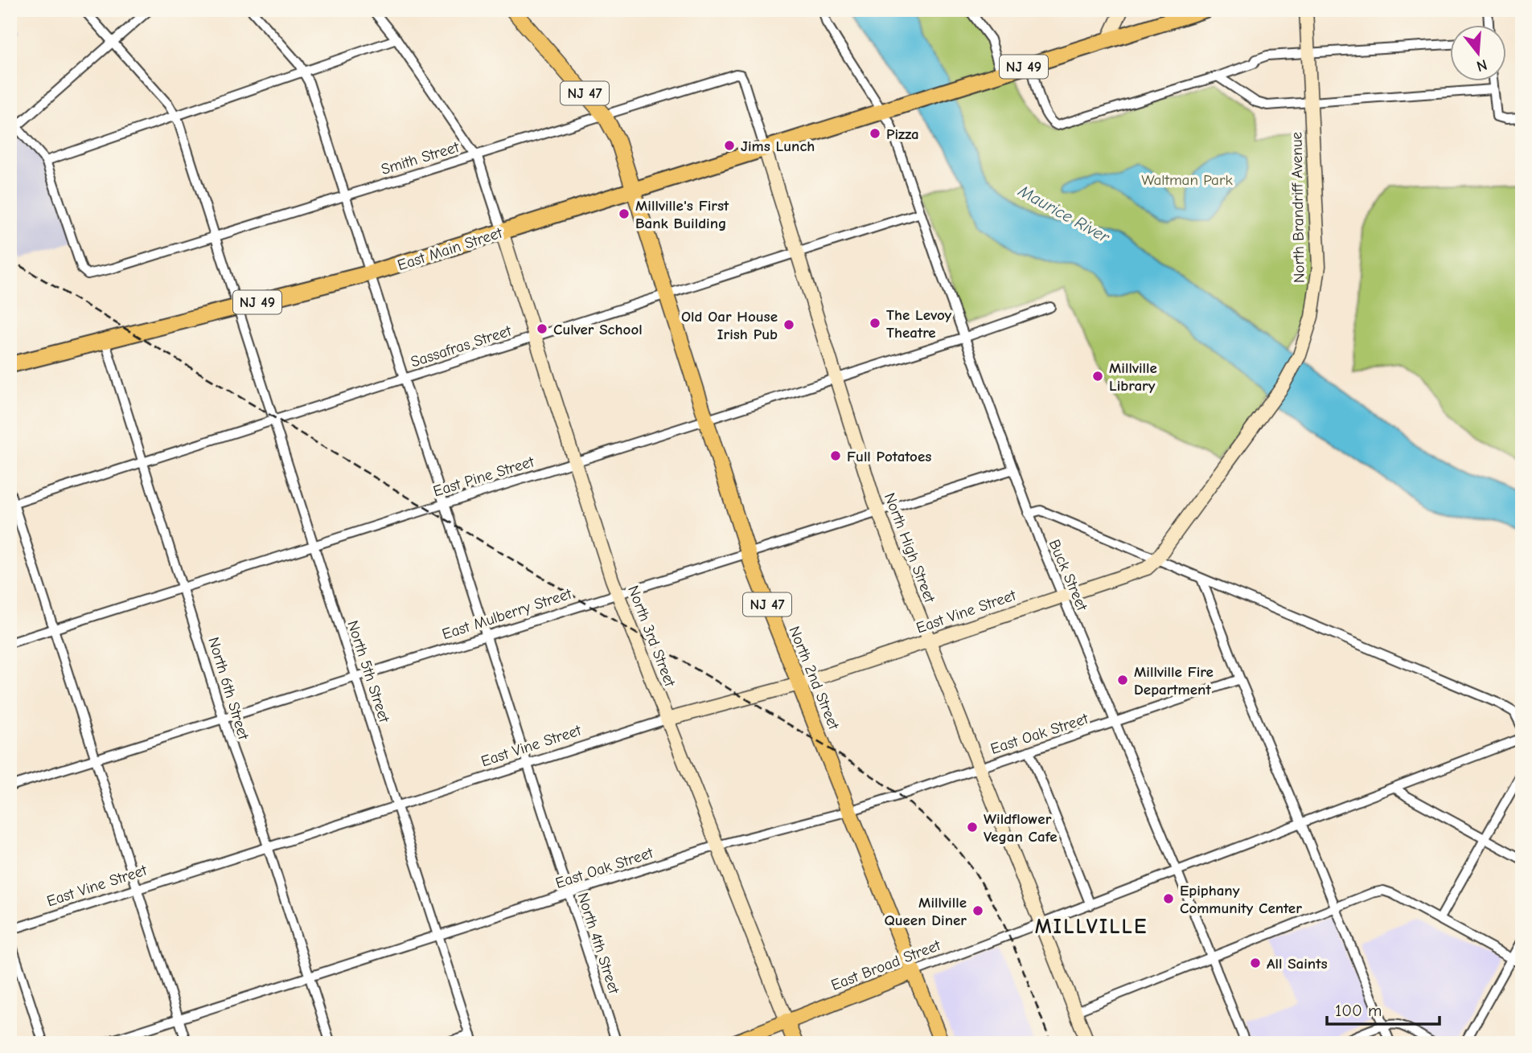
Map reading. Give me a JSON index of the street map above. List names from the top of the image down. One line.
{"streets":{"highway":["NJ 49","East Main Street"],"main road":["NJ 47","North 3rd Street","North 2nd Street","East Broad Street"],"street":["Smith Street","North Brandriff Avenue","Sassafras Street","East Pine Street","North High Street","Buck Street","East Vine Street","East Mulberry Street","North 5th Street","North 6th Street","East Oak Street","North 4th Street"]},"crossings":[["NJ 49","East Main Street"],["NJ 49","Buck Street"],["NJ 47","Smith Street"],["NJ 47","East Main Street"],["NJ 47","North 2nd Street"],["Smith Street","East Main Street"],["Smith Street","North High Street"],["Smith Street","North 5th Street"],["Smith Street","North 4th Street"],["North Brandriff Avenue","East Vine Street"],["East Main Street","North High Street"],["East Main Street","Buck Street"],["East Main Street","North 3rd Street"],["East Main Street","North 5th Street"],["East Main Street","North 2nd Street"],["East Main Street","North 6th Street"],["East Main Street","North 4th Street"],["Sassafras Street","North High Street"],["Sassafras Street","Buck Street"],["Sassafras Street","North 3rd Street"],["Sassafras Street","North 5th Street"],["Sassafras Street","North 2nd Street"],["Sassafras Street","North 6th Street"],["Sassafras Street","North 4th Street"],["East Pine Street","North High Street"],["East Pine Street","Buck Street"],["East Pine Street","North 3rd Street"],["East Pine Street","North 5th Street"],["East Pine Street","North 2nd Street"],["East Pine Street","North 6th Street"],["East Pine Street","North 4th Street"],["North High Street","East Vine Street"],["North High Street","East Mulberry Street"],["North High Street","East Oak Street"],["North High Street","East Broad Street"],["Buck Street","East Vine Street"],["Buck Street","East Mulberry Street"],["Buck Street","East Oak Street"],["Buck Street","East Broad Street"],["East Vine Street","North 3rd Street"],["East Vine Street","North 5th Street"],["East Vine Street","North 2nd Street"],["East Vine Street","North 6th Street"],["East Vine Street","North 4th Street"],["East Mulberry Street","North 3rd Street"],["East Mulberry Street","North 5th Street"],["East Mulberry Street","North 2nd Street"],["East Mulberry Street","North 6th Street"],["East Mulberry Street","North 4th Street"],["North 3rd Street","East Oak Street"],["North 3rd Street","East Broad Street"],["North 5th Street","East Oak Street"],["North 2nd Street","East Oak Street"],["North 2nd Street","East Broad Street"],["North 6th Street","East Oak Street"],["East Oak Street","North 4th Street"]],"districts":["MILLVILLE"],"water":["Maurice River"],"parks":["Waltman Park"],"places":["Pizza","Jims Lunch","Millville's First Bank Building","The Levoy Theatre","Old Oar House Irish Pub","Culver School","Millville Library","Full Potatoes","Millville Fire Department","Wildflower Vegan Cafe","Epiphany Community Center","Millville Queen Diner","All Saints"],"scale_bar":"100 m","north":"bottom"}
